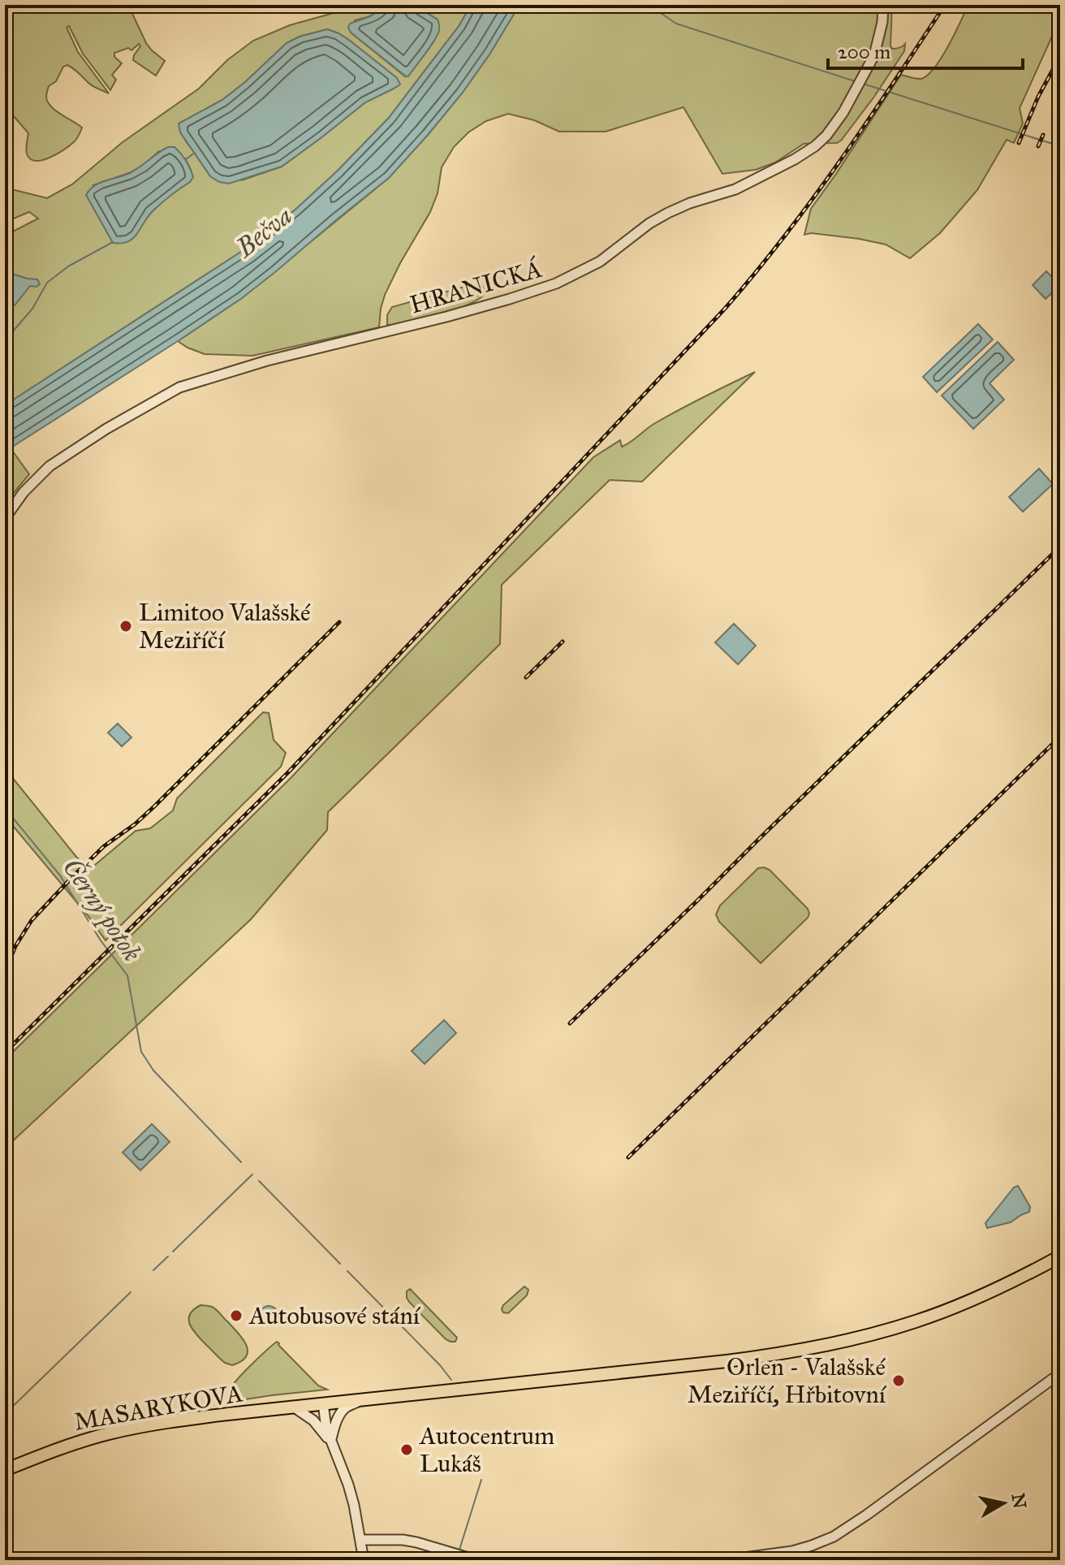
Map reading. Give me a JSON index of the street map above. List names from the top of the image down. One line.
{"streets":{"main road":["MASARYKOVA"],"street":["HRANICKÁ"]},"water":["Bečva","Černý potok"],"places":["Limitoo Valašské Meziříčí","Autobusové stání","Orlen - Valašské Meziříčí, Hřbitovní","Autocentrum Lukáš"],"scale_bar":"200 m","north":"right"}
